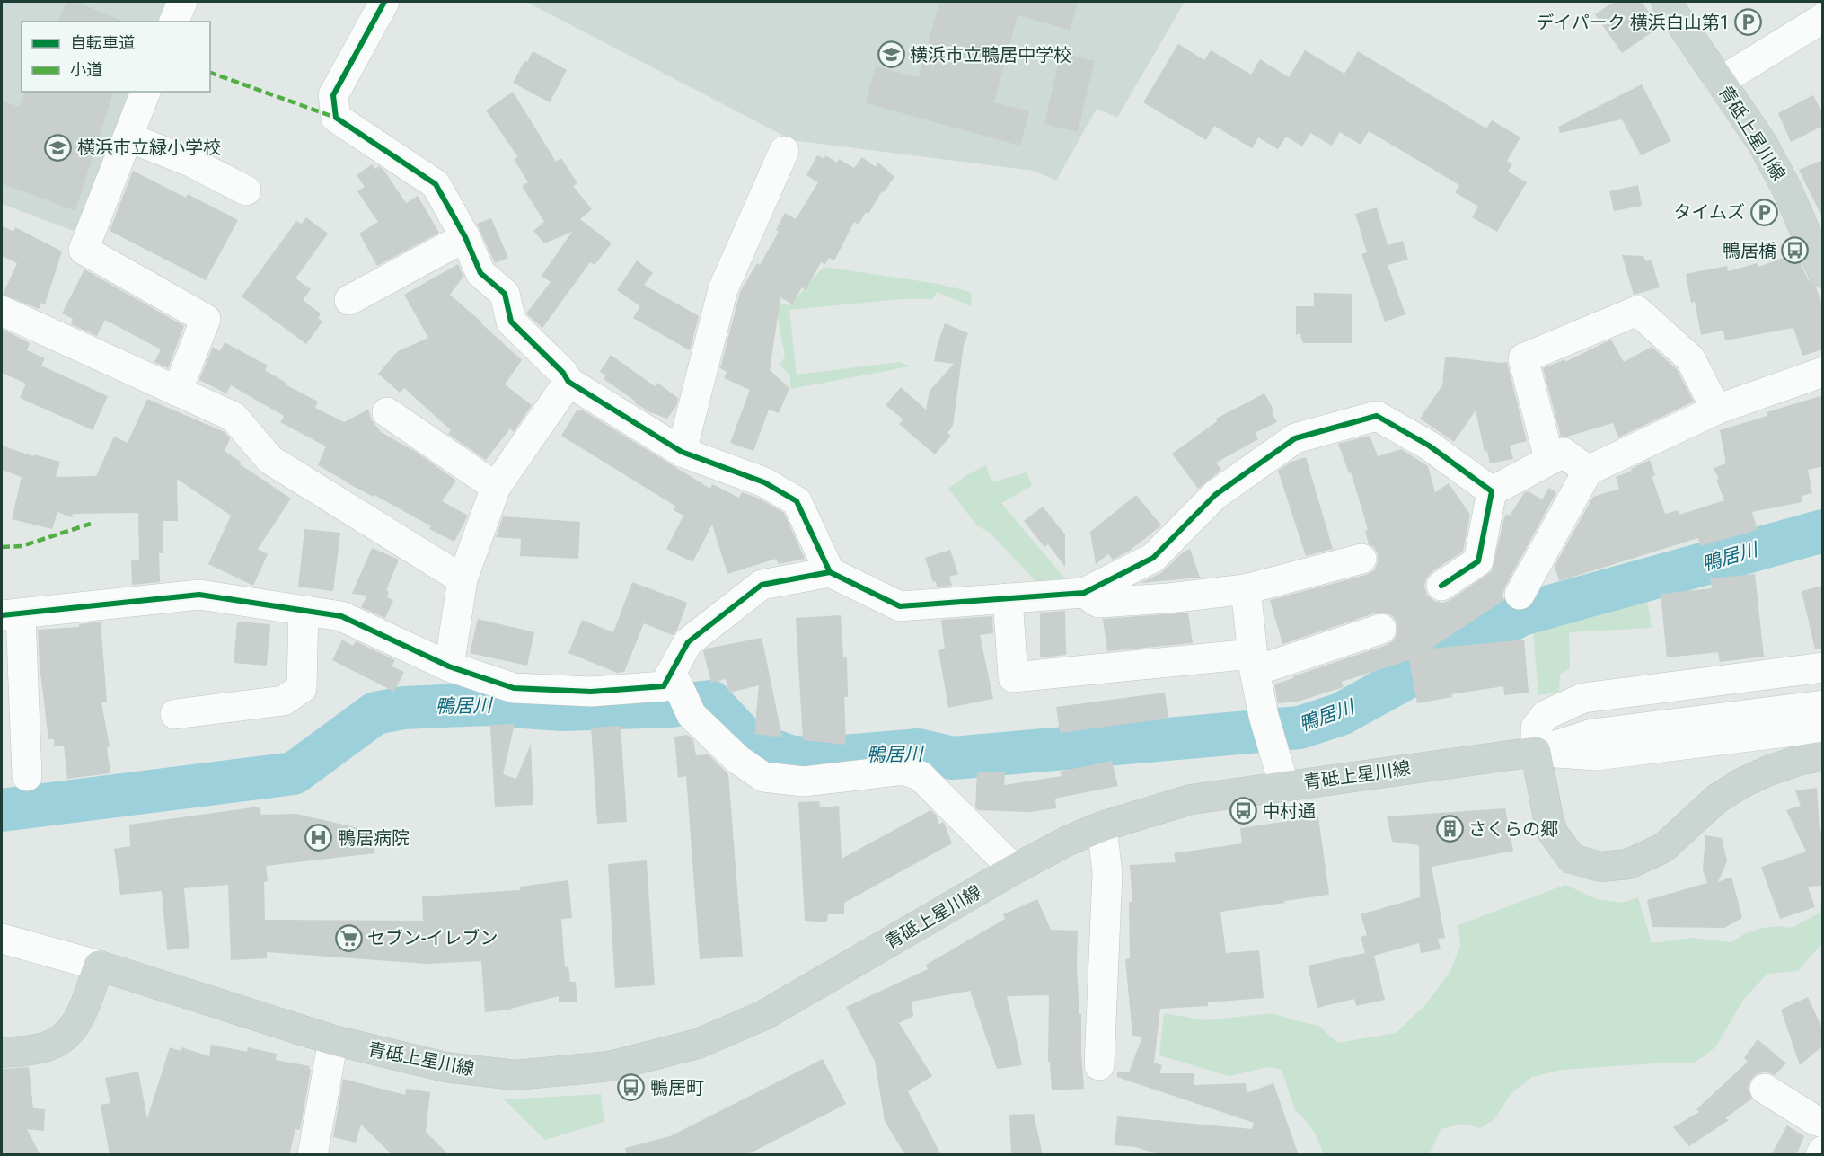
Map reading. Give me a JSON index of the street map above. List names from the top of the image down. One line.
{"streets":{"main road":["青砥上星川線"]},"water":["鴨居川"],"places":{"parking":["デイパーク 横浜白山第1","タイムズ"],"school or university":["横浜市立鴨居中学校","横浜市立緑小学校"],"bus stop":["鴨居橋","中村通","鴨居町"],"building":["さくらの郷"],"hospital":["鴨居病院"],"supermarket":["セブン-イレブン"]},"legend":["自転車道","小道"]}
